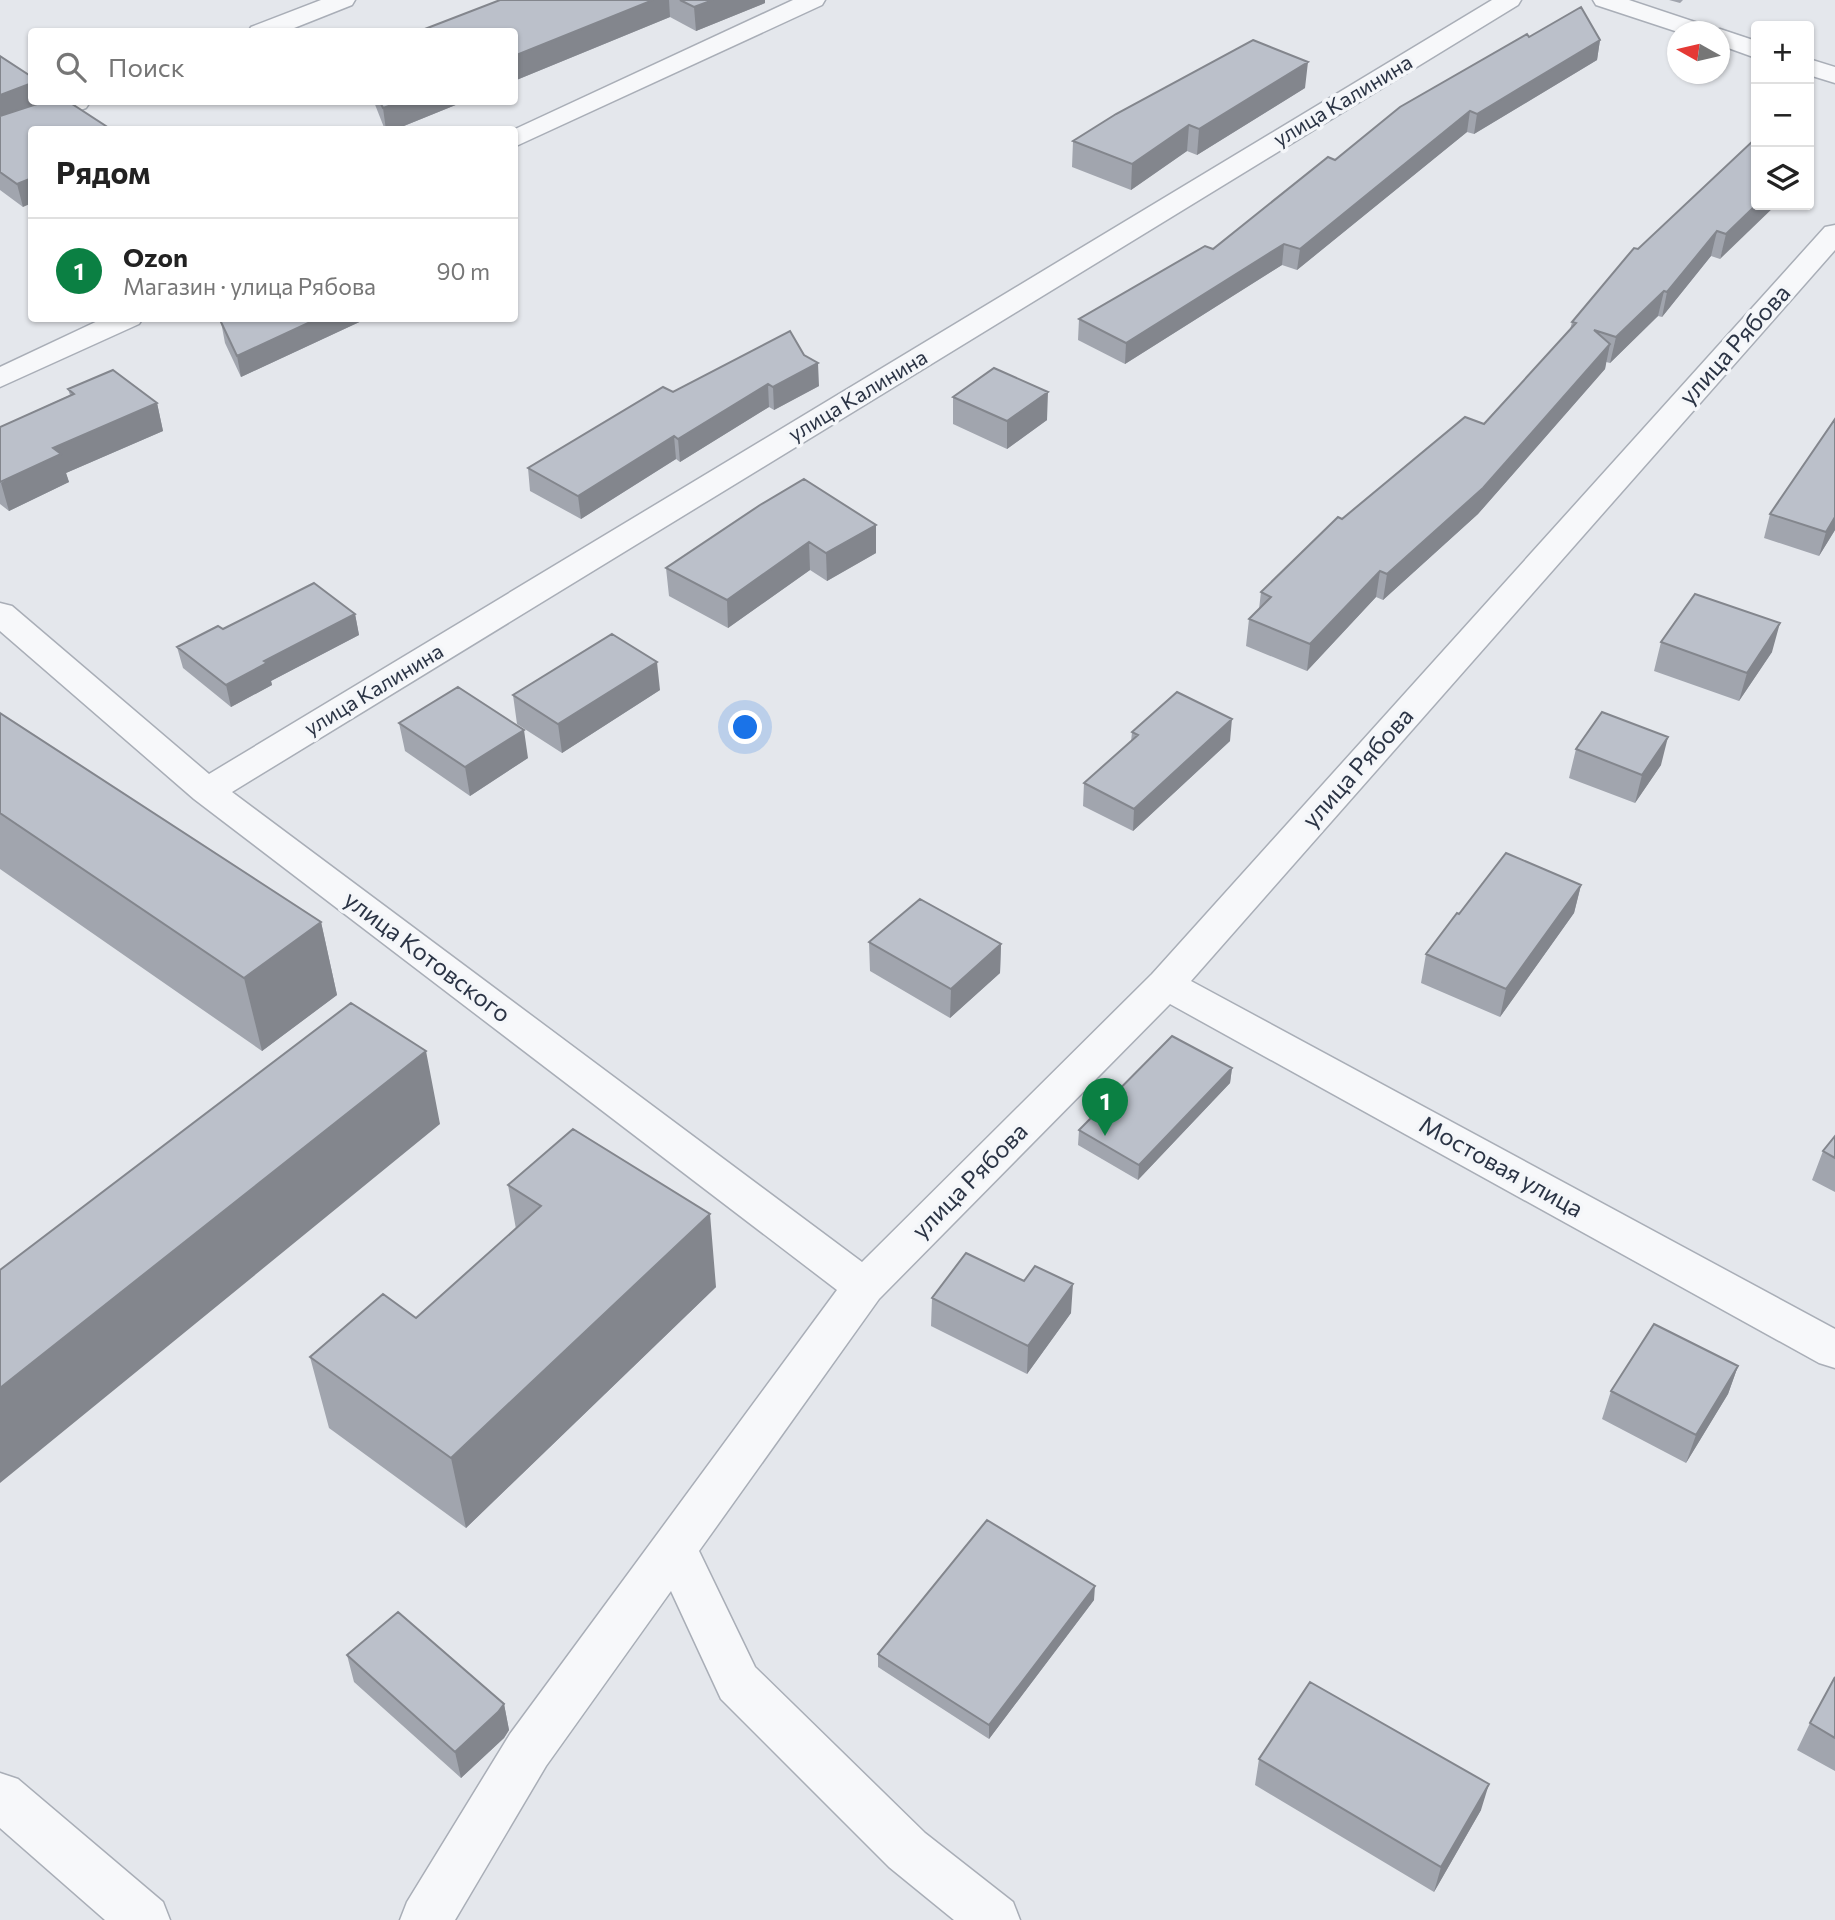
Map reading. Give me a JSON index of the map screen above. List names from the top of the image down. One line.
{"streets":{"street":["улица Калинина","улица Рябова","улица Котовского","Мостовая улица"]},"crossings":[["улица Калинина","улица Котовского"],["улица Рябова","улица Котовского"],["улица Рябова","Мостовая улица"]],"north":"left","page":{"map_buttons":["+","−"],"search":"Поиск","heading":"Рядом","list":[{"mark":"1","name":"Ozon","note":"Магазин · улица Рябова","value":"90 m"}],"pins":"1"}}
